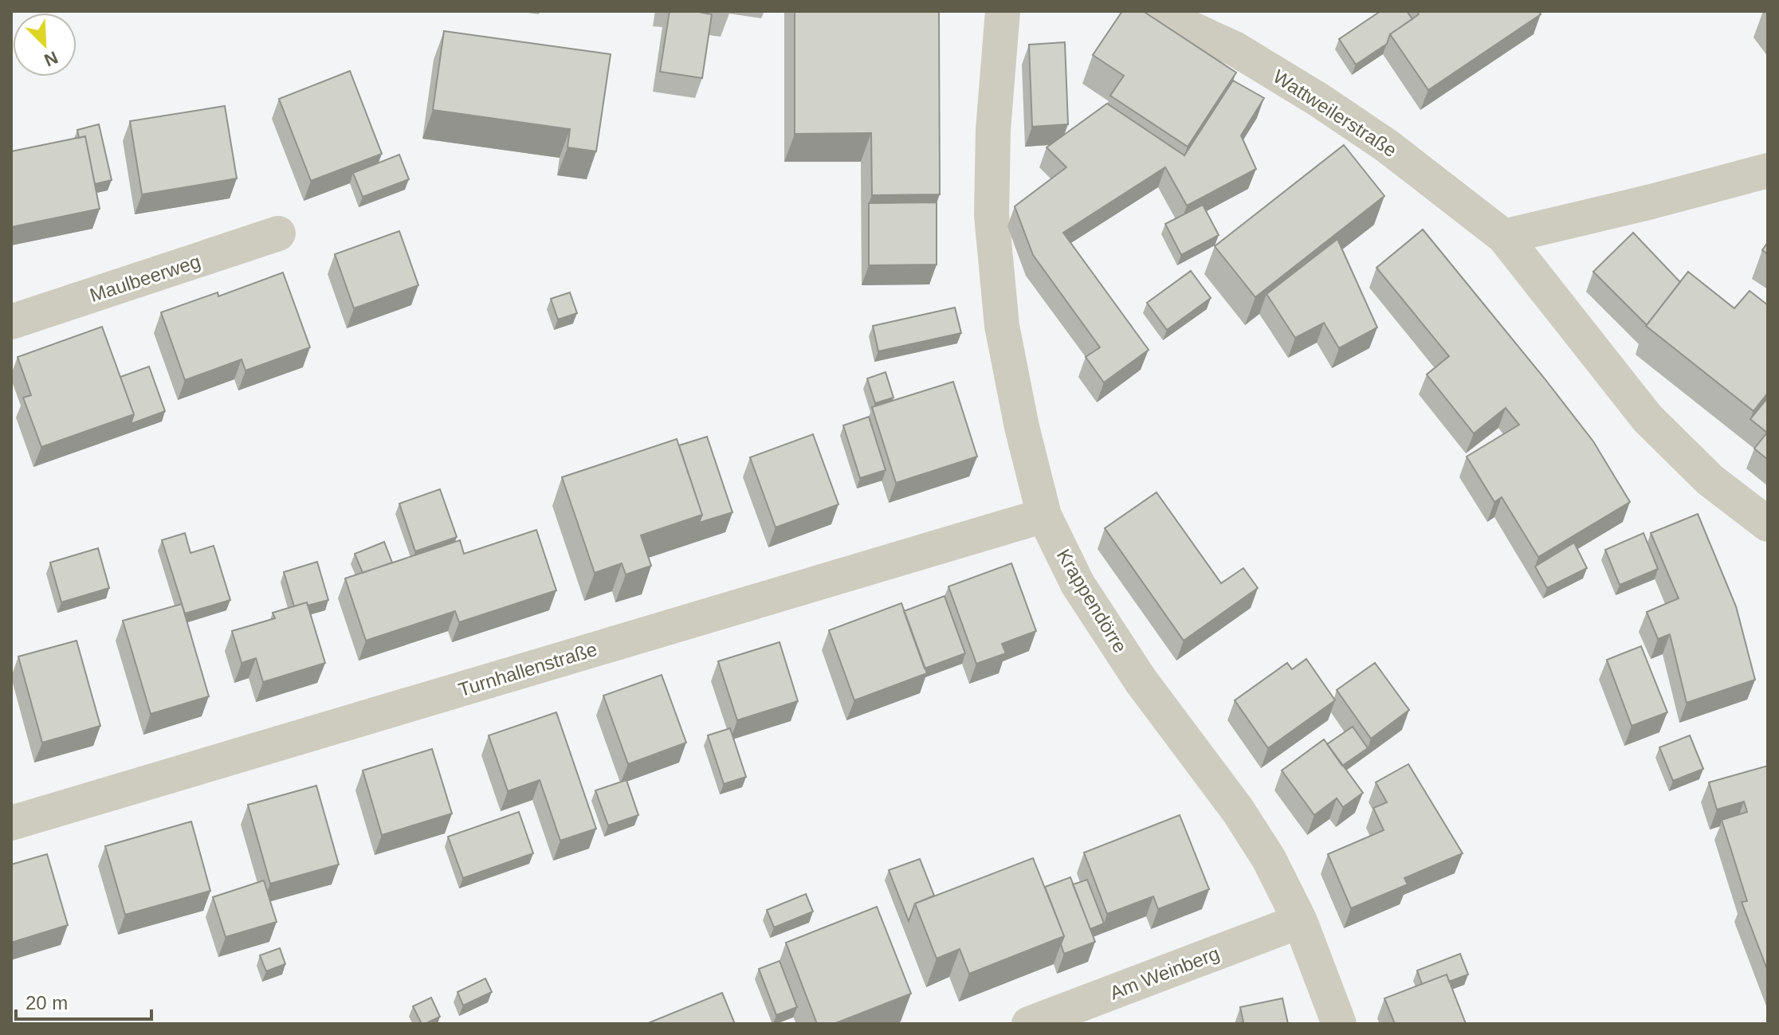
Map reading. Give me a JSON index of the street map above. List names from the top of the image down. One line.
{"streets":{"street":["Wattweilerstraße","Maulbeerweg","Krappendörre","Turnhallenstraße","Am Weinberg"]},"crossings":[["Krappendörre","Turnhallenstraße"],["Krappendörre","Am Weinberg"]],"scale_bar":"20 m","north":"bottom right"}
